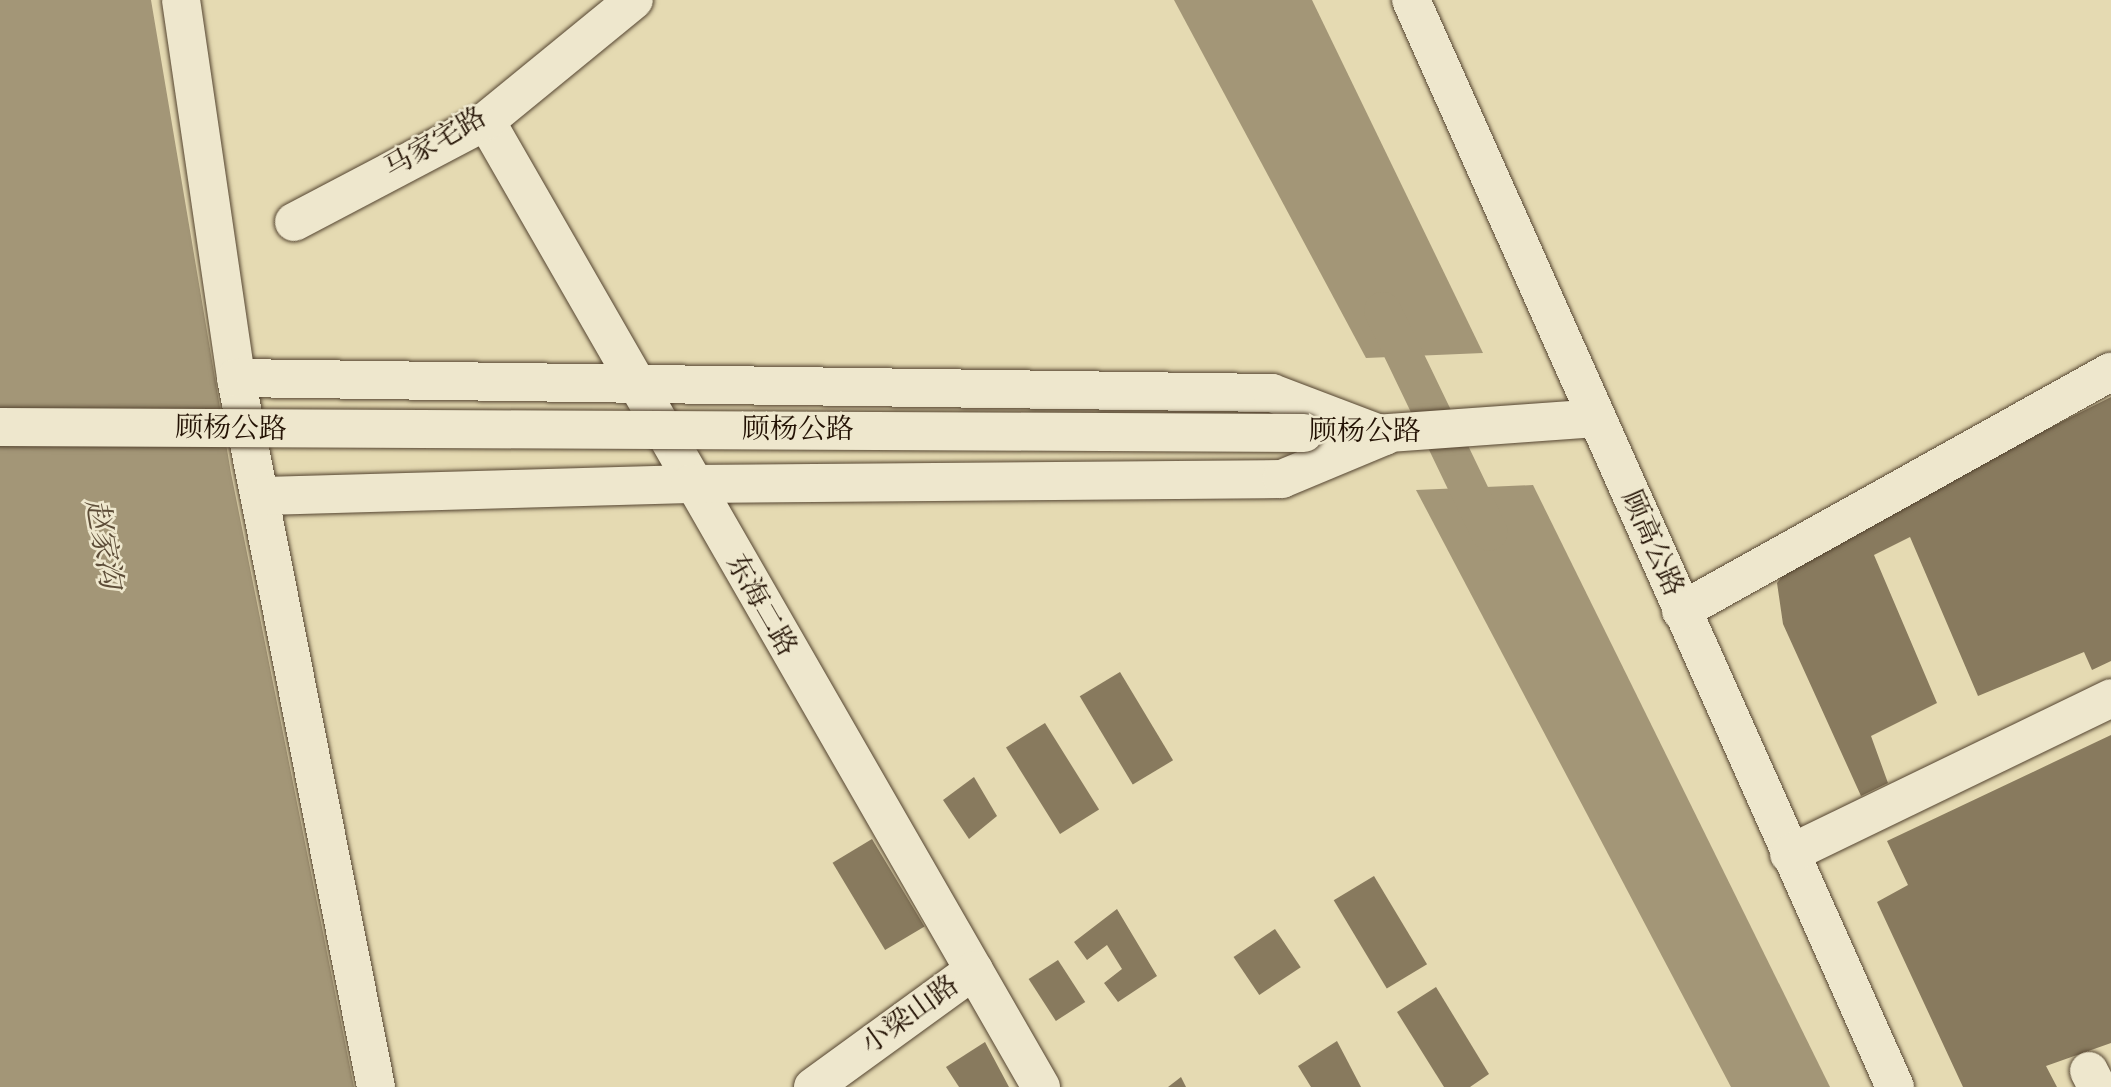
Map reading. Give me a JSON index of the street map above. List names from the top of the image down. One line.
{"streets":{"street":["马家宅路","顾杨公路","顾高公路","东海二路","小梁山路"]},"crossings":[["马家宅路","东海二路"],["顾杨公路","顾高公路"],["东海二路","小梁山路"]],"water":["赵家沟"]}
